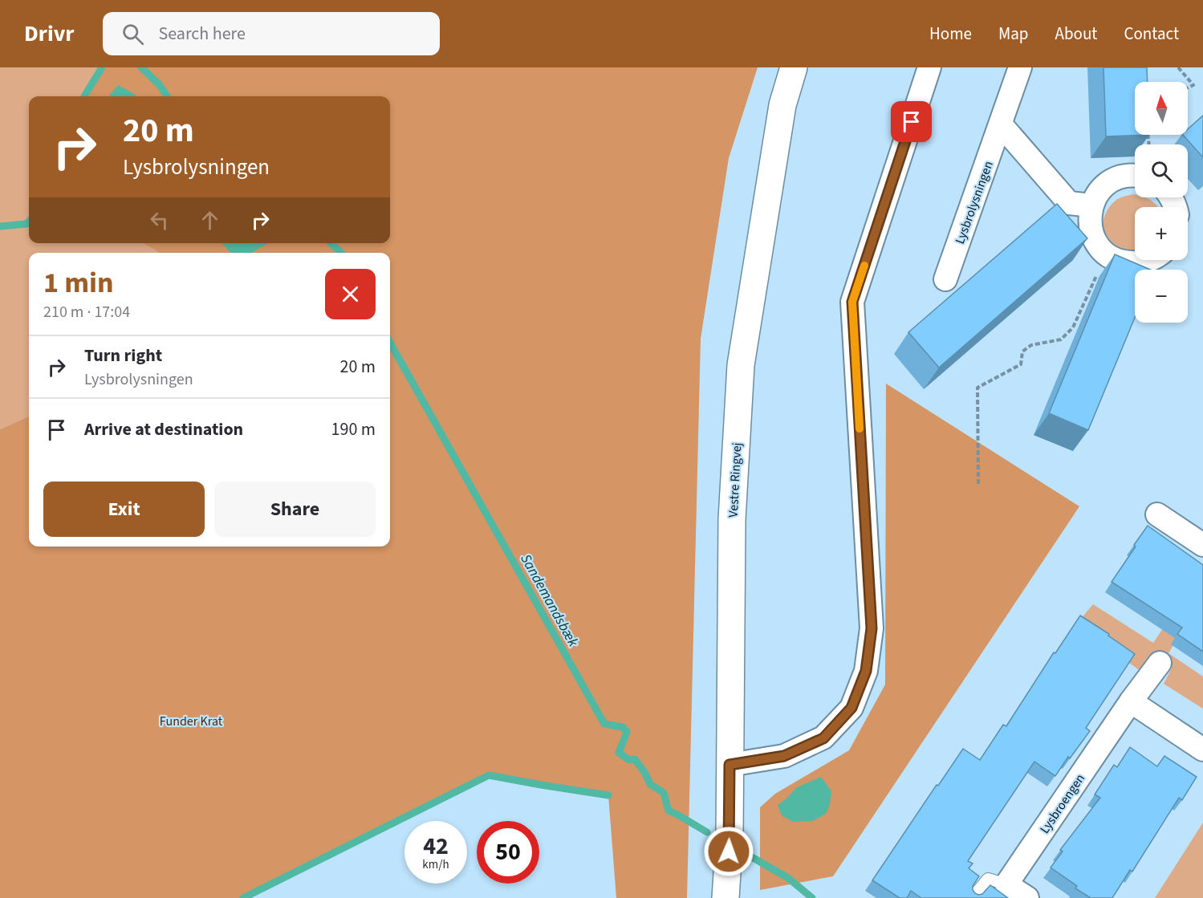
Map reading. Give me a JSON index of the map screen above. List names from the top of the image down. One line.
{"streets":{"main road":["Vestre Ringvej"],"street":["Lysbrolysningen","Lysbroengen"]},"water":["Sandemandsbæk"],"parks":["Funder Krat"],"north":"top","page":{"header":"Drivr","search":"Search here","nav":["Home","Map","About","Contact"],"map_buttons":["+","−"],"turn":["20 m","Lysbrolysningen"],"heading":["1 min","210 m · 17:04"],"list":[{"name":"Turn right","note":"Lysbrolysningen","value":"20 m"},{"name":"Arrive at destination","value":"190 m"}],"buttons":["Exit","Share"],"speed":"42 km/h","limit":"50"}}
